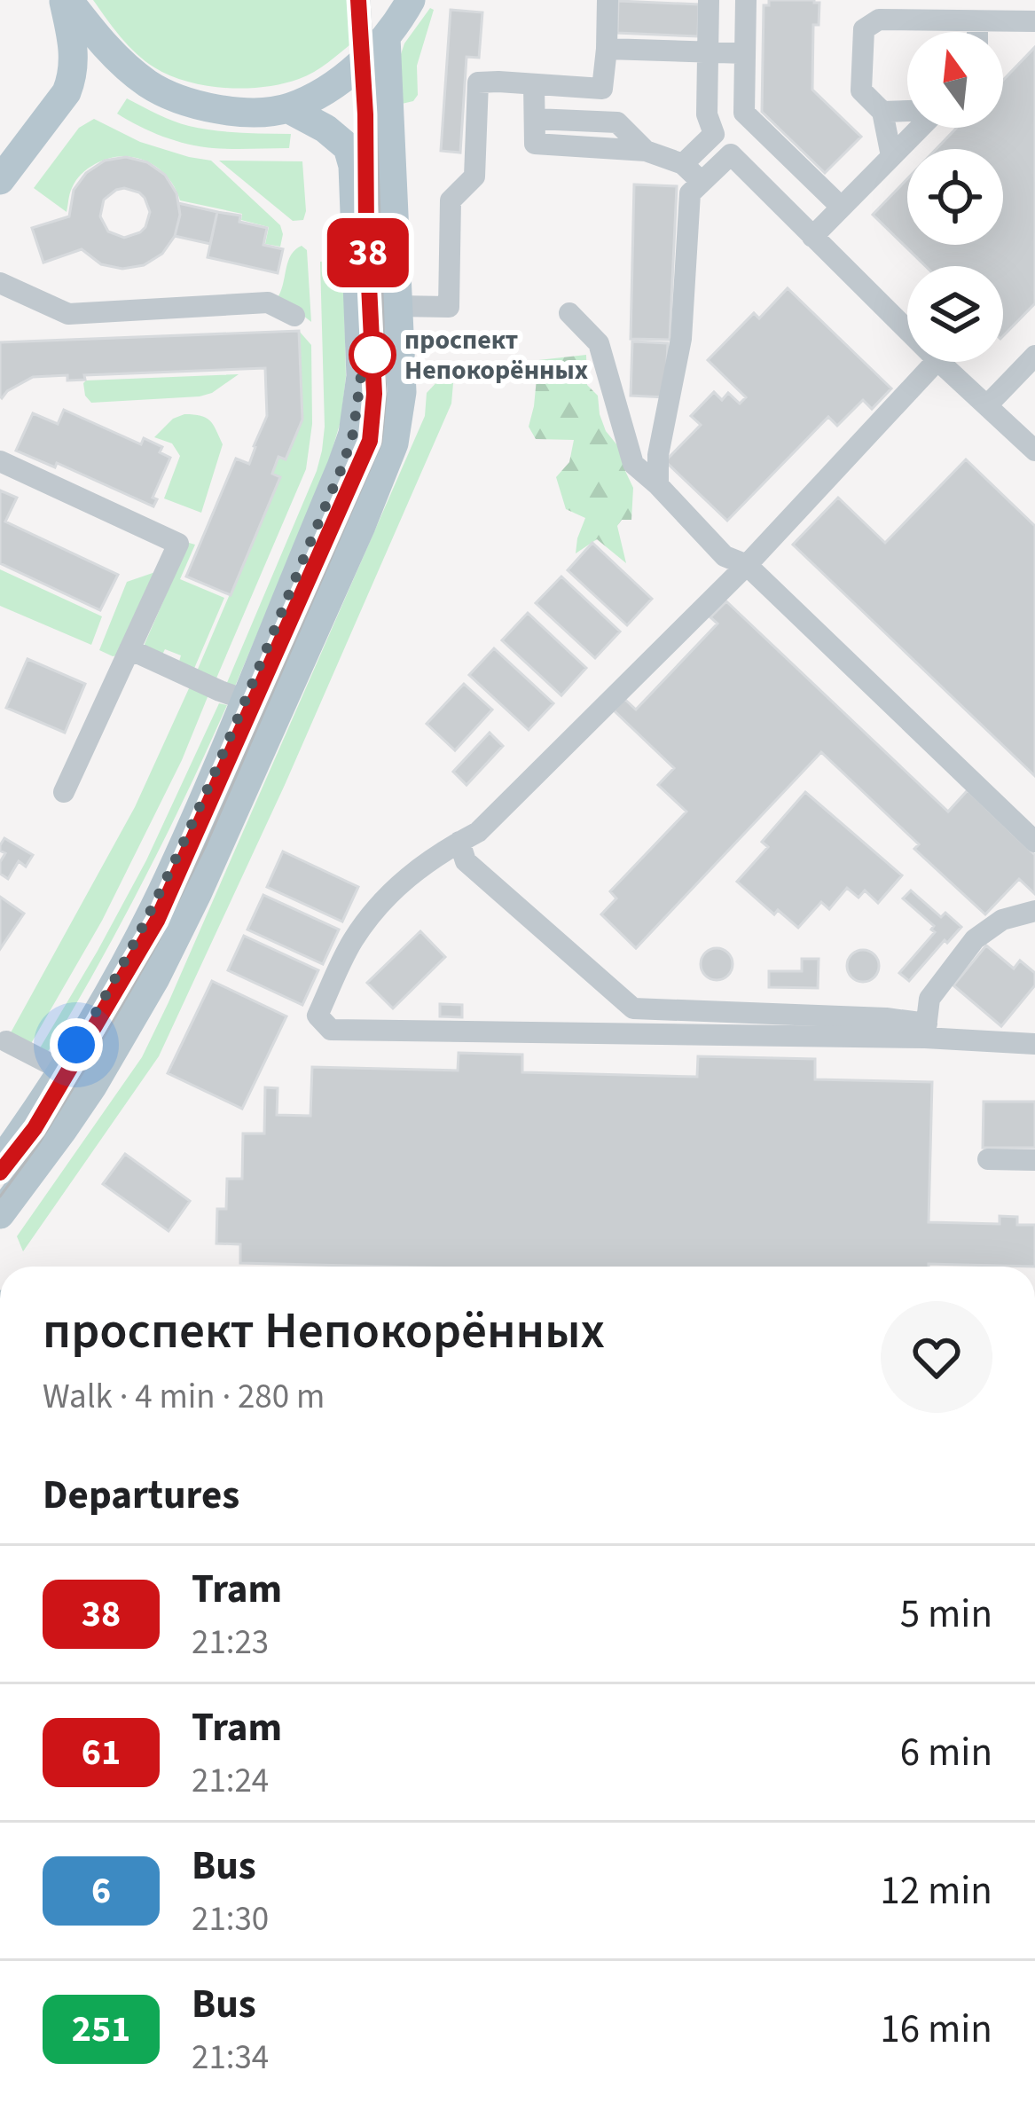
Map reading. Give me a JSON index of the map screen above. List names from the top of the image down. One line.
{"places":["проспект Непокорённых"],"lines":["tram line 38"],"north":"top","page":{"on_map":"38","heading":[["проспект Непокорённых","Walk · 4 min · 280 m"],"Departures"],"list":[{"mark":"38","name":"Tram","note":"21:23","value":"5 min"},{"mark":"61","name":"Tram","note":"21:24","value":"6 min"},{"mark":"6","name":"Bus","note":"21:30","value":"12 min"},{"mark":"251","name":"Bus","note":"21:34","value":"16 min"}]}}
